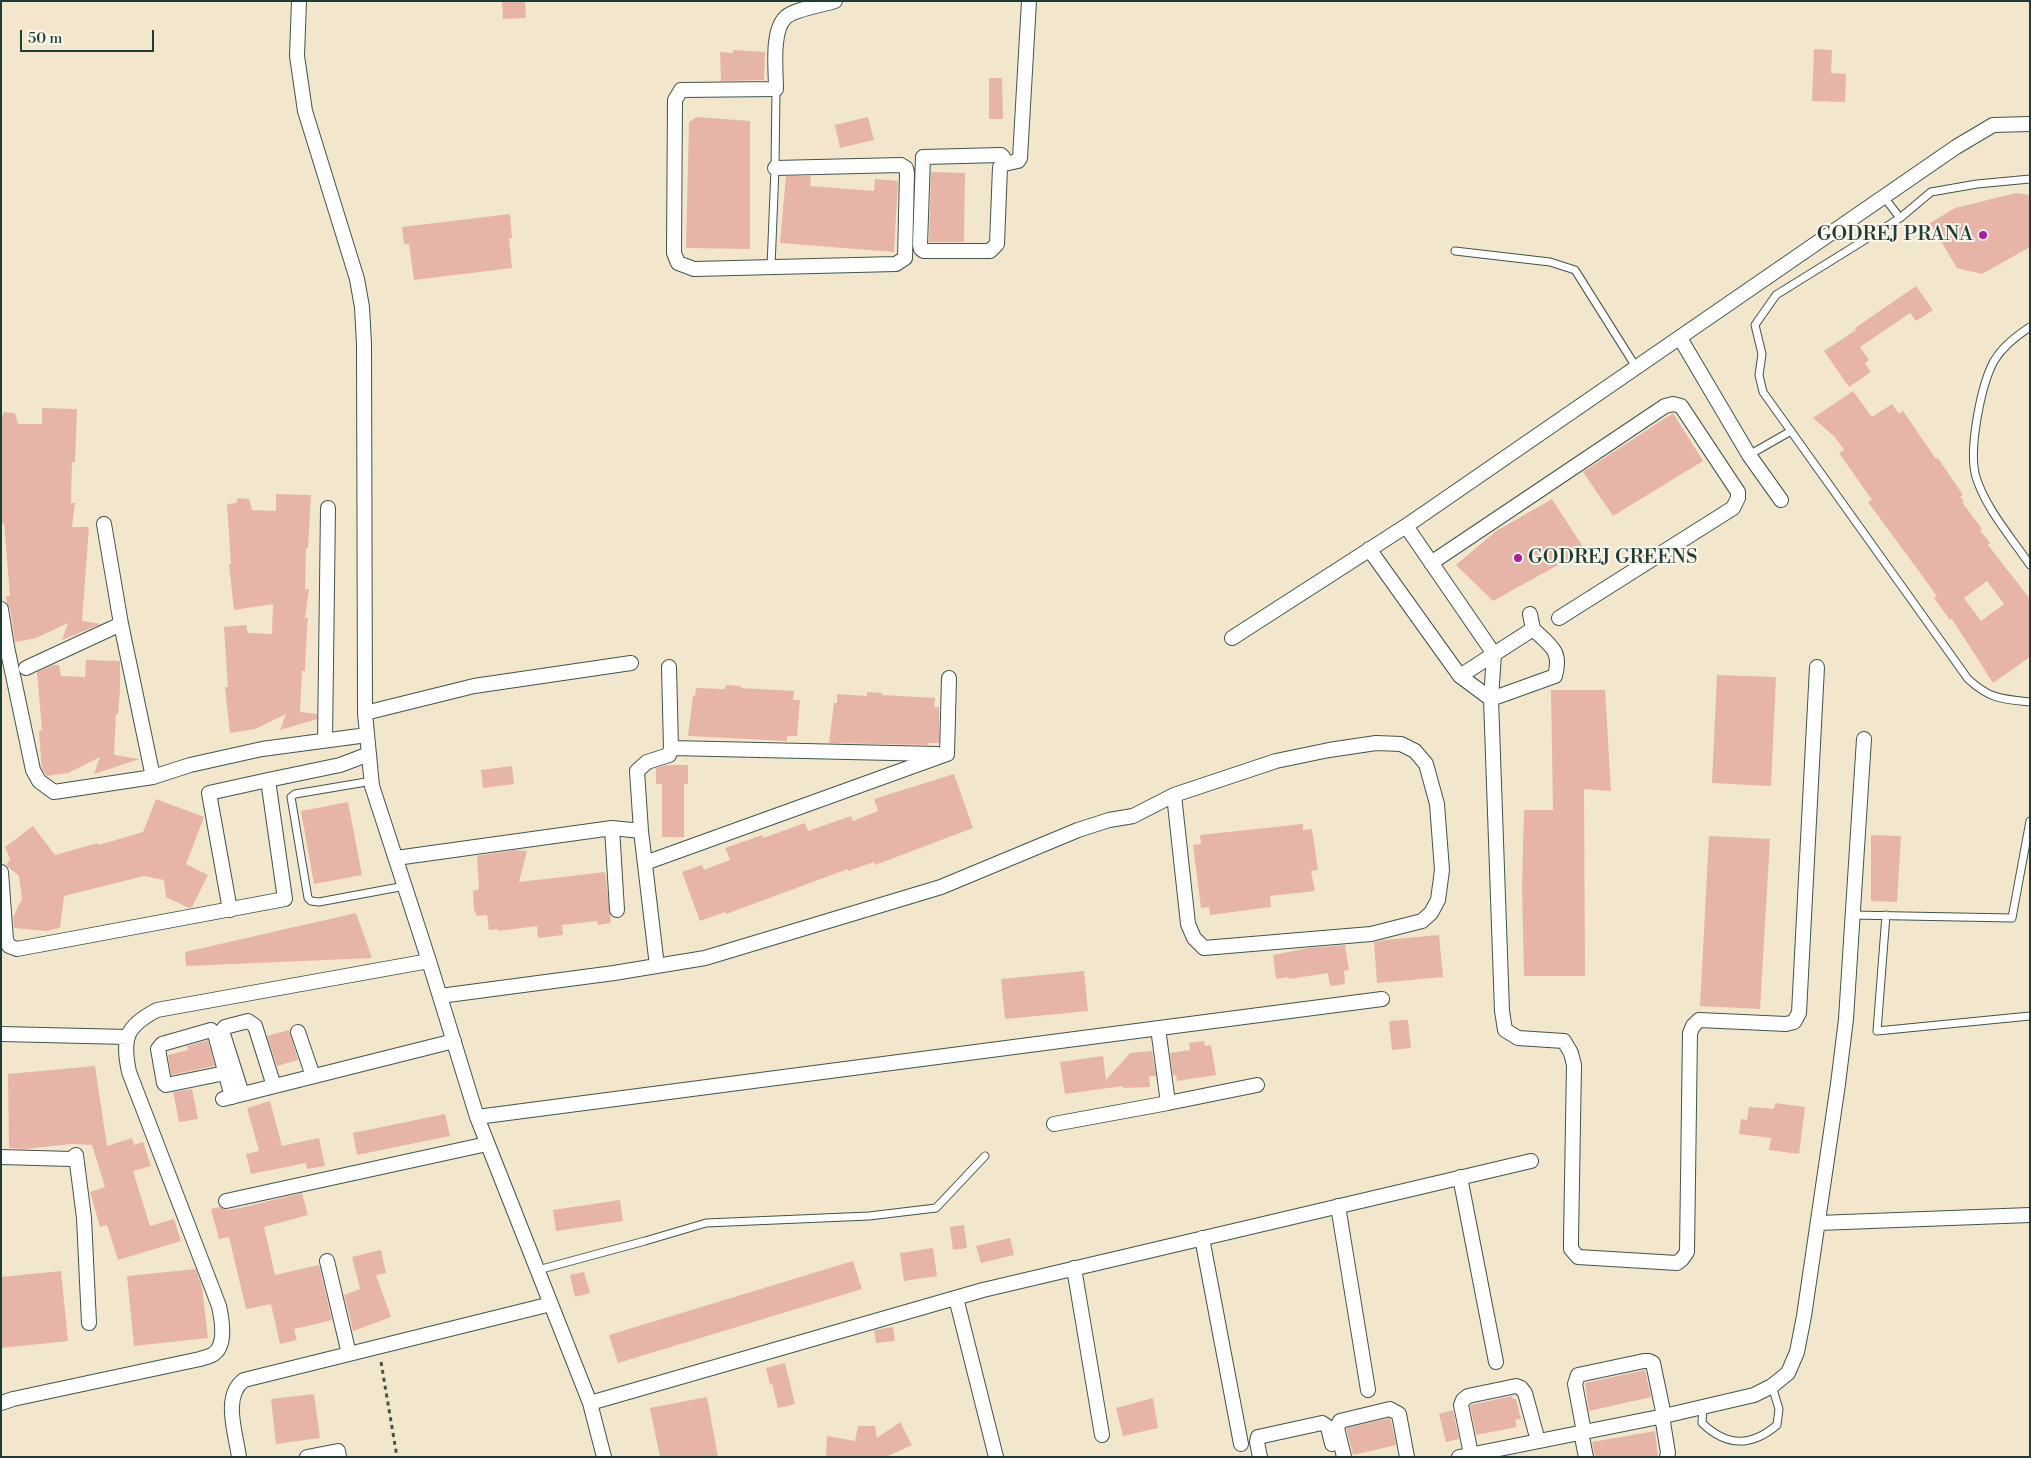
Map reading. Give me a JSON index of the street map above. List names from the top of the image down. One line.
{"places":["GODREJ PRANA","GODREJ GREENS"],"scale_bar":"50 m"}
